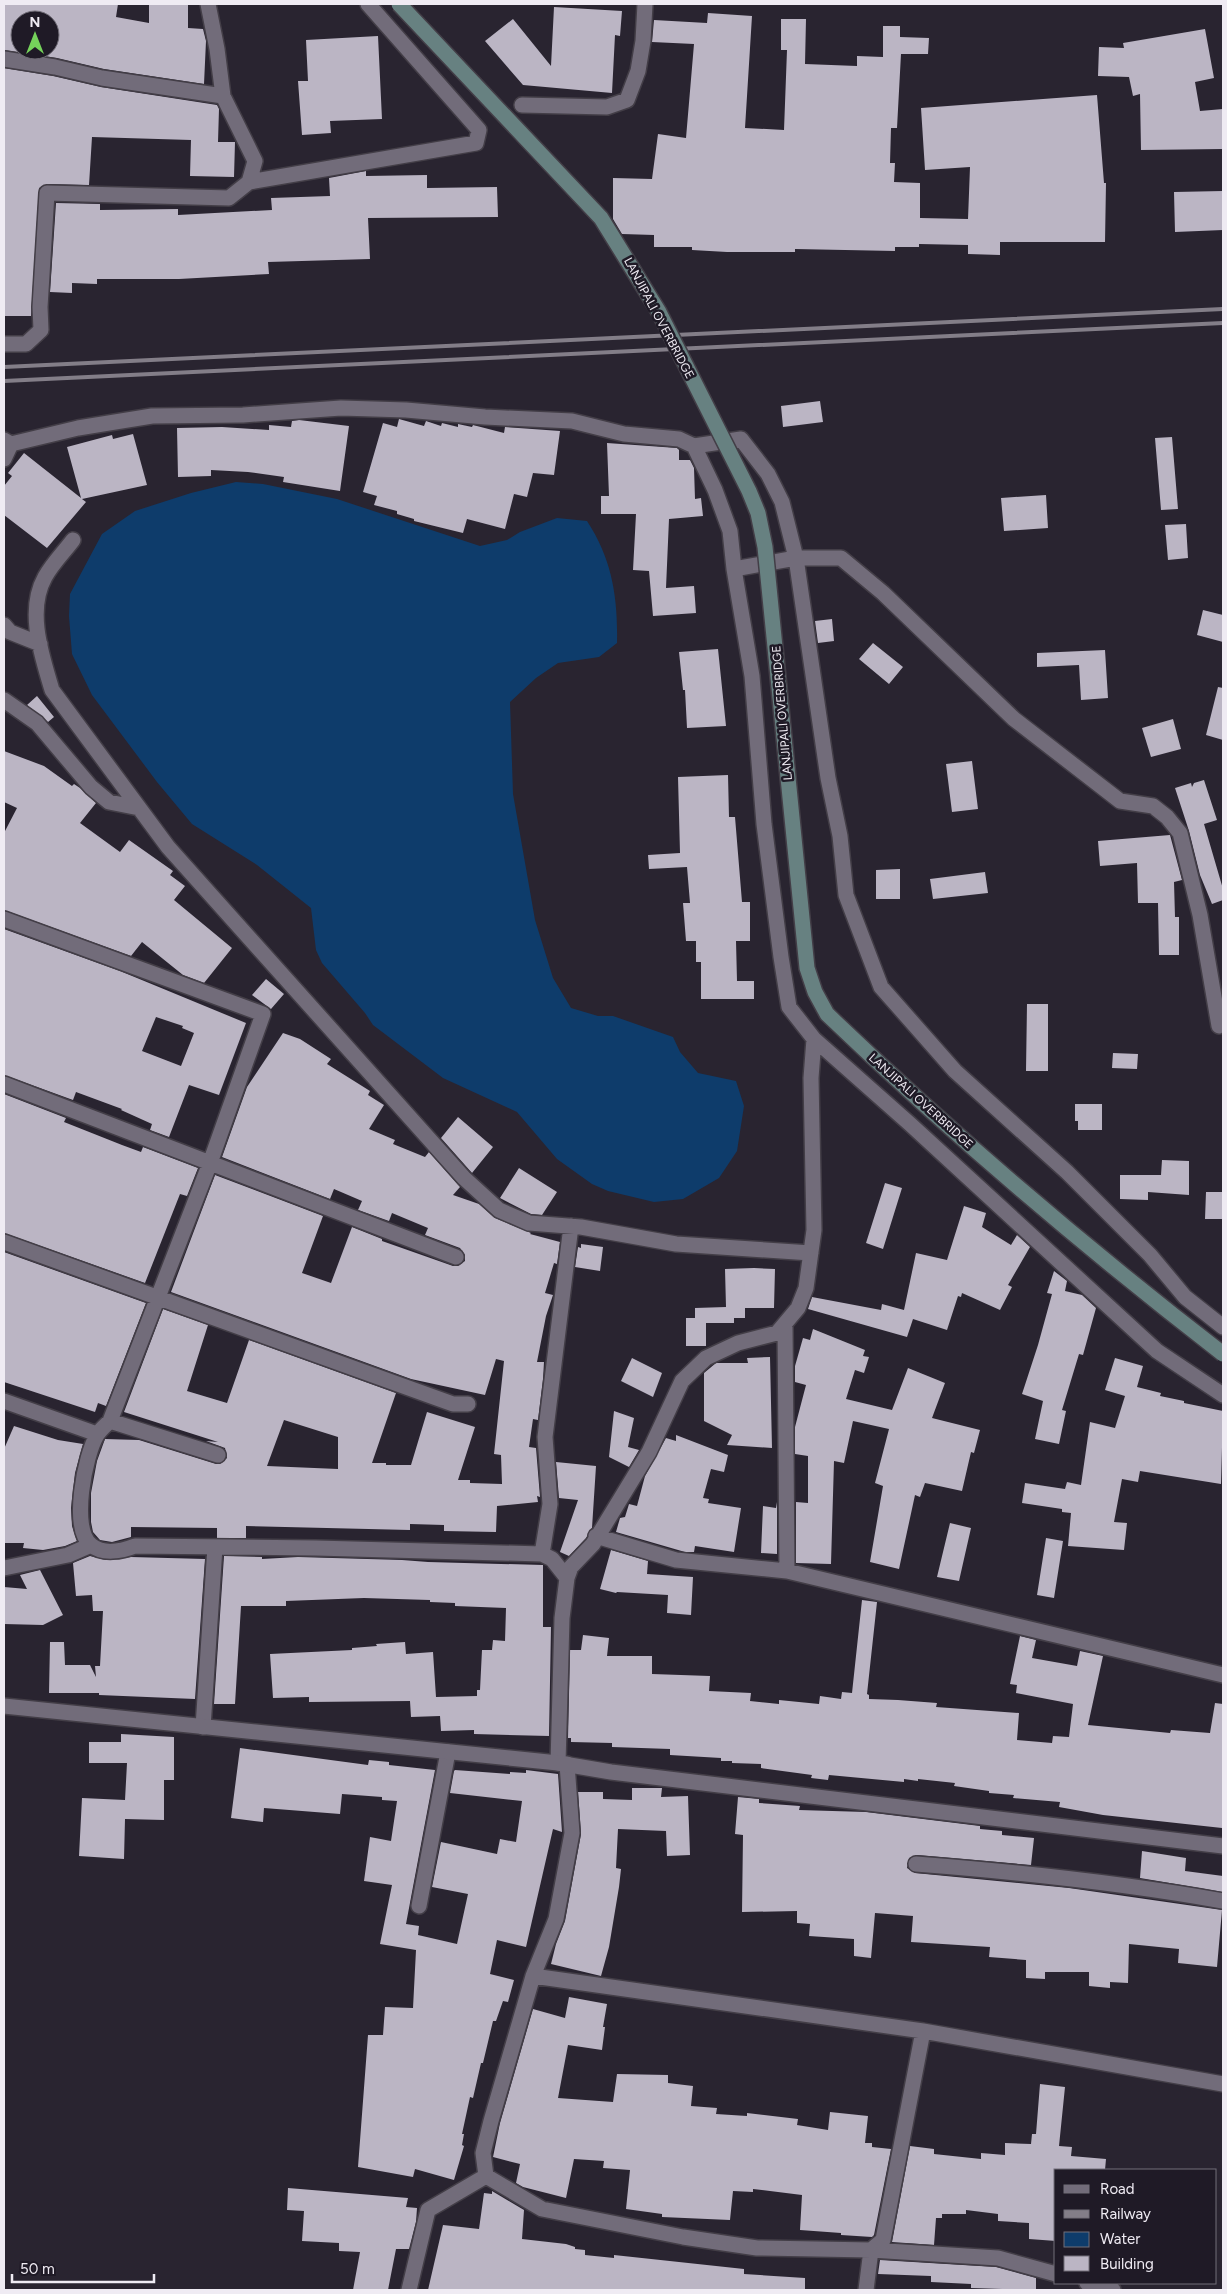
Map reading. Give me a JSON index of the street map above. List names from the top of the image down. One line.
{"streets":{"main road":["LANJIPALI OVERBRIDGE"]},"legend":["Road","Railway","Water","Building"],"scale_bar":"50 m","north":"top"}
